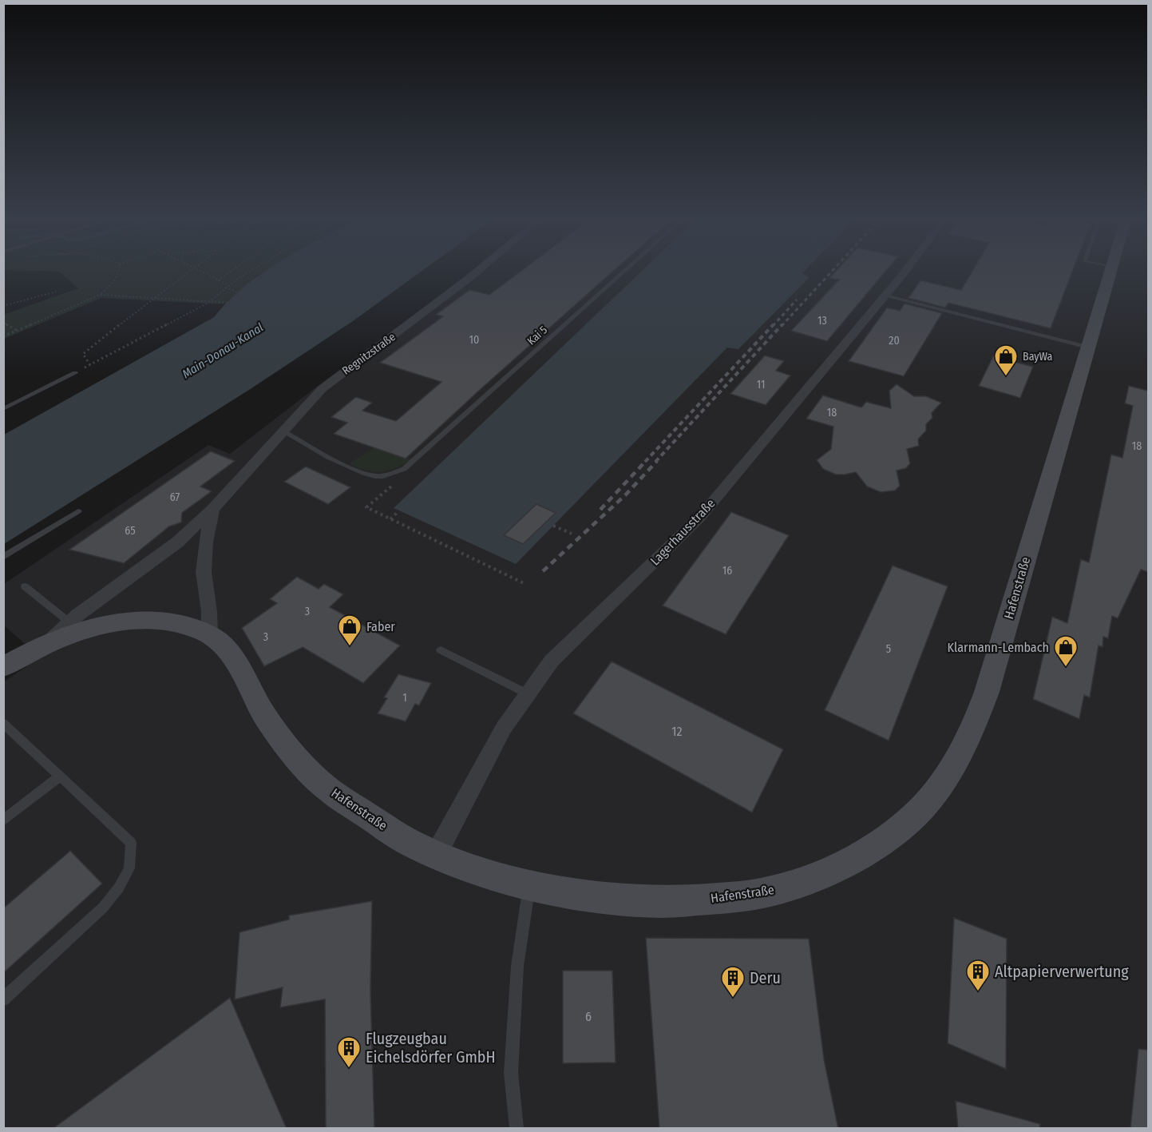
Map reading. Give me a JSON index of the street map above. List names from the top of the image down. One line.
{"streets":{"street":["Regnitzstraße","Lagerhausstraße","Hafenstraße"],"lane":["Kai 5"]},"crossings":[["Regnitzstraße","Hafenstraße"],["Lagerhausstraße","Hafenstraße"]],"water":["Main-Donau-Kanal"],"places":{"shop":["BayWa","Faber","Klarmann-Lembach"],"building":["Altpapierverwertung","Deru","Flugzeugbau Eichelsdörfer GmbH"]},"house_numbers":["13","10","20","11","18","18","67","65","16","3","3","5","1","12","6"]}
